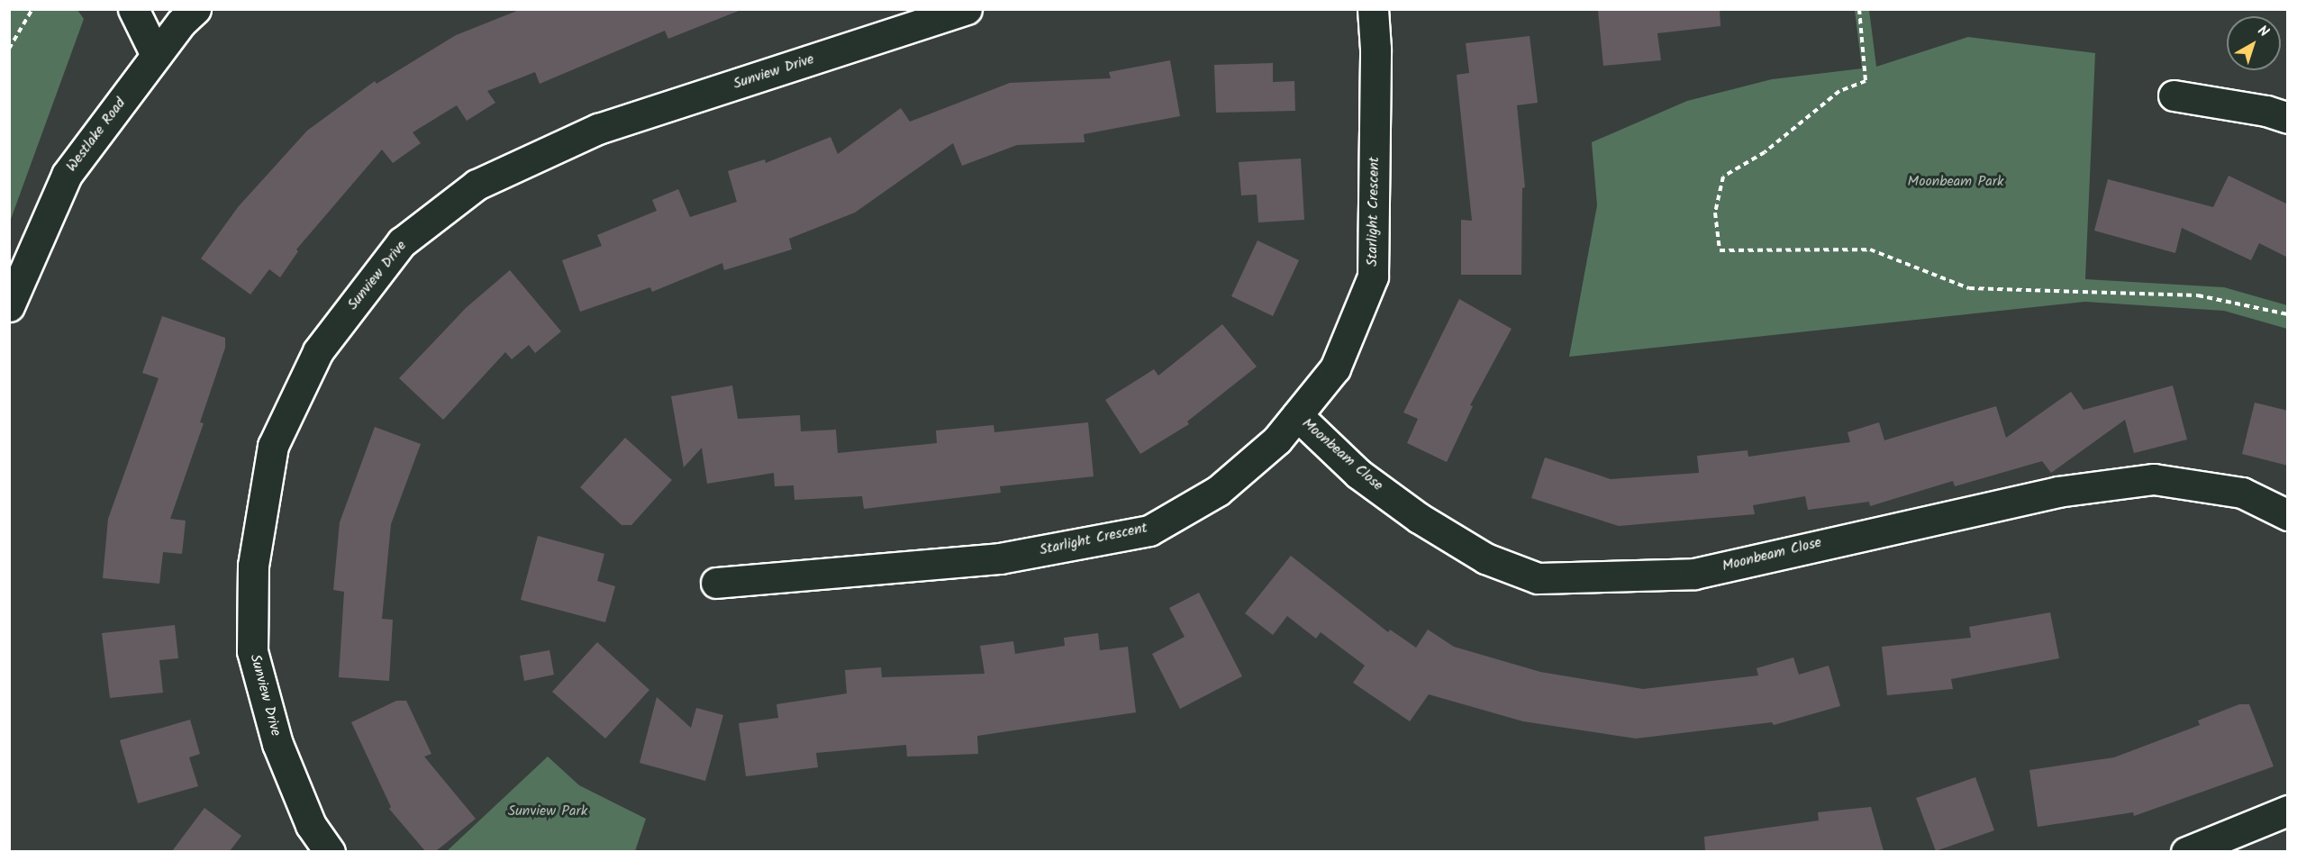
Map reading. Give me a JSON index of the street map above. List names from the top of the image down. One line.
{"streets":{"street":["Sunview Drive","Westlake Road","Starlight Crescent","Moonbeam Close"]},"crossings":[["Starlight Crescent","Moonbeam Close"]],"parks":["Moonbeam Park","Sunview Park"],"north":"top right"}
